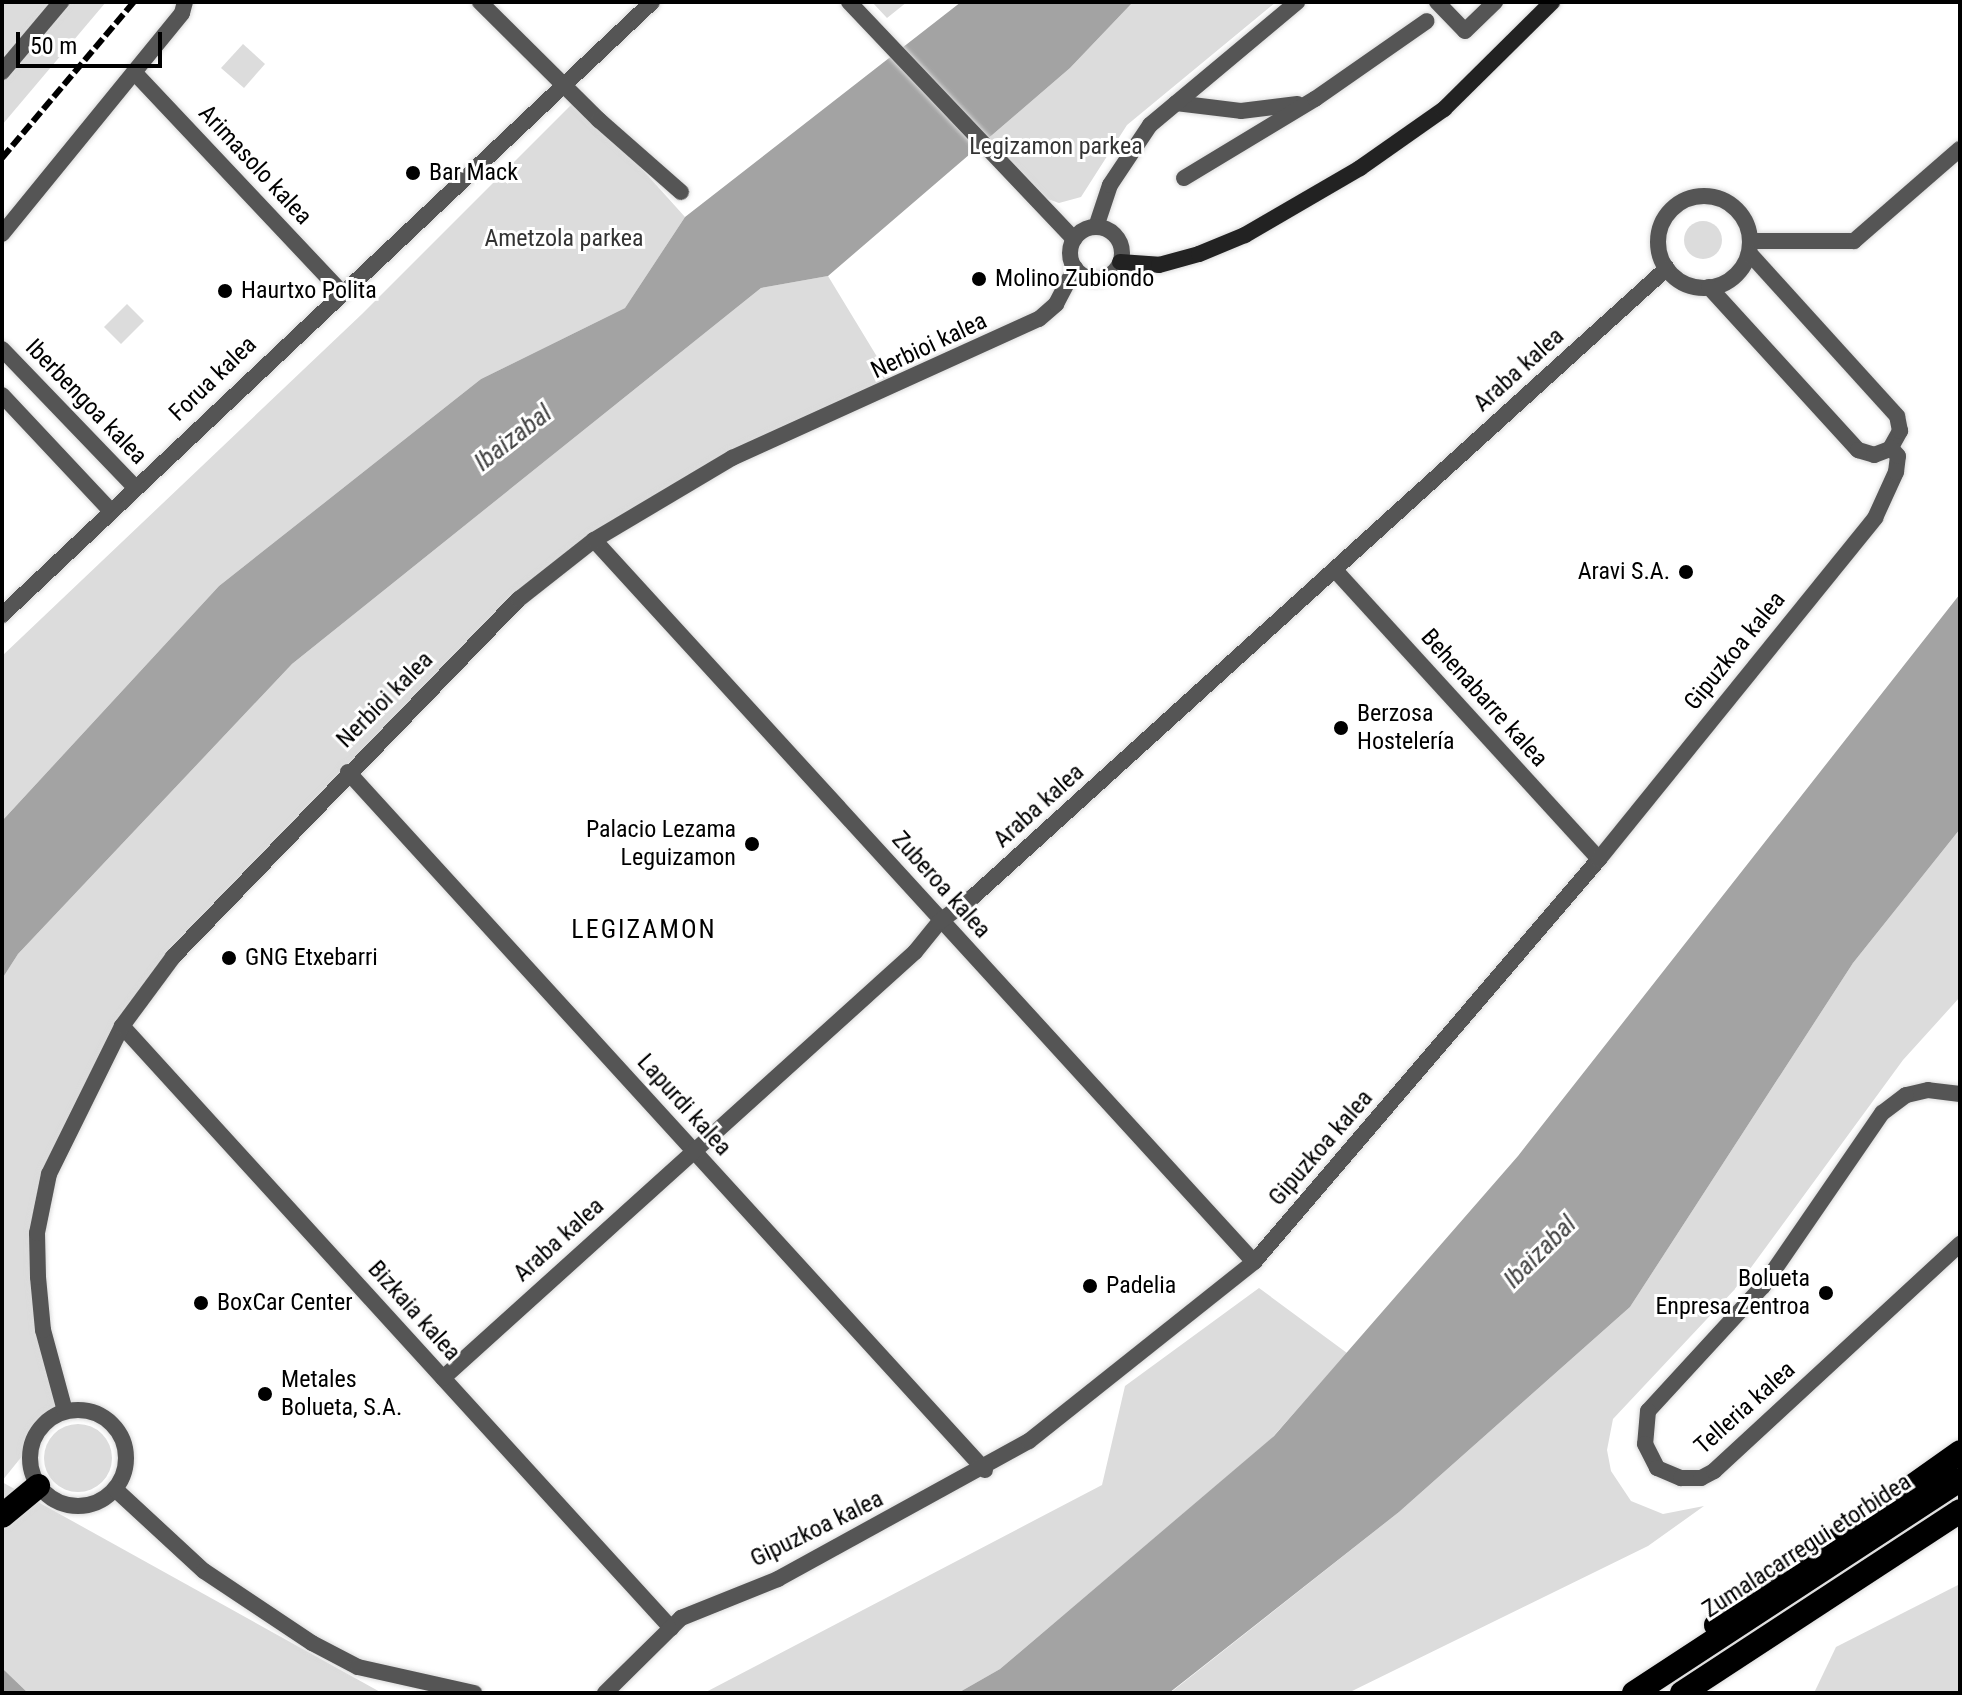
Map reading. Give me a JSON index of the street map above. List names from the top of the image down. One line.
{"streets":{"highway":["Zumalacarregui etorbidea"],"street":["Arimasolo kalea","Nerbioi kalea","Araba kalea","Forua kalea","Iberbengoa kalea","Gipuzkoa kalea","Behenabarre kalea","Zuberoa kalea","Lapurdi kalea","Bizkaia kalea","Telleria kalea"]},"crossings":[["Arimasolo kalea","Forua kalea"],["Nerbioi kalea","Zuberoa kalea"],["Nerbioi kalea","Lapurdi kalea"],["Nerbioi kalea","Bizkaia kalea"],["Araba kalea","Gipuzkoa kalea"],["Araba kalea","Behenabarre kalea"],["Araba kalea","Zuberoa kalea"],["Araba kalea","Lapurdi kalea"],["Araba kalea","Bizkaia kalea"],["Forua kalea","Iberbengoa kalea"],["Gipuzkoa kalea","Behenabarre kalea"],["Gipuzkoa kalea","Zuberoa kalea"],["Gipuzkoa kalea","Lapurdi kalea"],["Gipuzkoa kalea","Bizkaia kalea"]],"districts":["LEGIZAMON"],"water":["Ibaizabal"],"parks":["Legizamon parkea","Ametzola parkea"],"places":["Bar Mack","Molino Zubiondo","Haurtxo Polita","Aravi S.A.","Berzosa Hostelería","Palacio Lezama Leguizamon","GNG Etxebarri","Padelia","Bolueta Enpresa Zentroa","BoxCar Center","Metales Bolueta, S.A."],"scale_bar":"50 m"}
